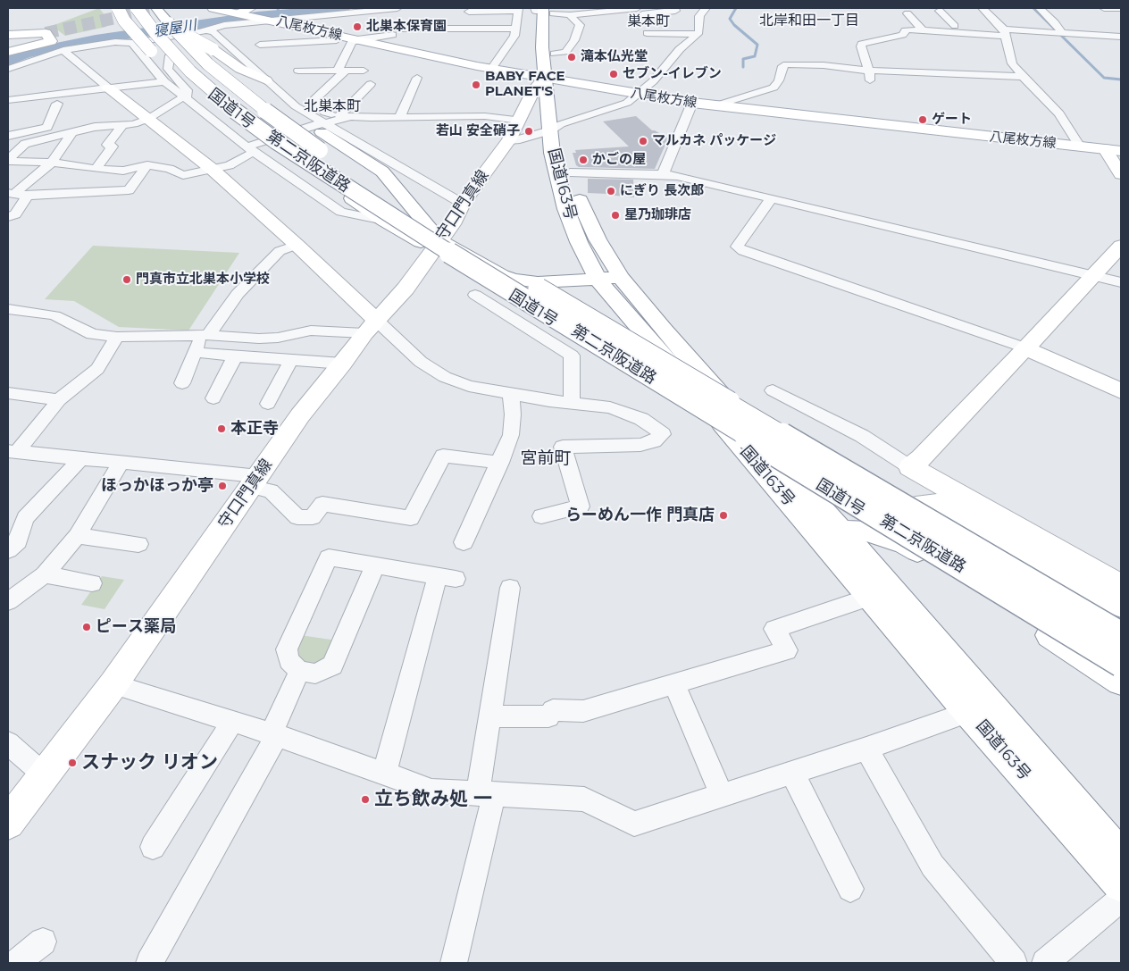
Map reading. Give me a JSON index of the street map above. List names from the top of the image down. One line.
{"streets":{"main road":["八尾枚方線","国道1号","第二京阪道路","国道163号","守口門真線"]},"crossings":[["八尾枚方線","国道163号"],["国道1号","第二京阪道路"],["国道163号","守口門真線"]],"districts":["北岸和田一丁目","巣本町","北巣本町","宮前町"],"water":["寝屋川"],"places":["北巣本保育園","滝本仏光堂","セブン-イレブン","BABY FACE PLANET'S","ゲート","若山 安全硝子","マルカネ パッケージ","かごの屋","にぎり 長次郎","星乃珈琲店","門真市立北巣本小学校","本正寺","ほっかほっか亭","らーめん一作 門真店","ピース薬局","スナック リオン","立ち飲み処 一"]}
